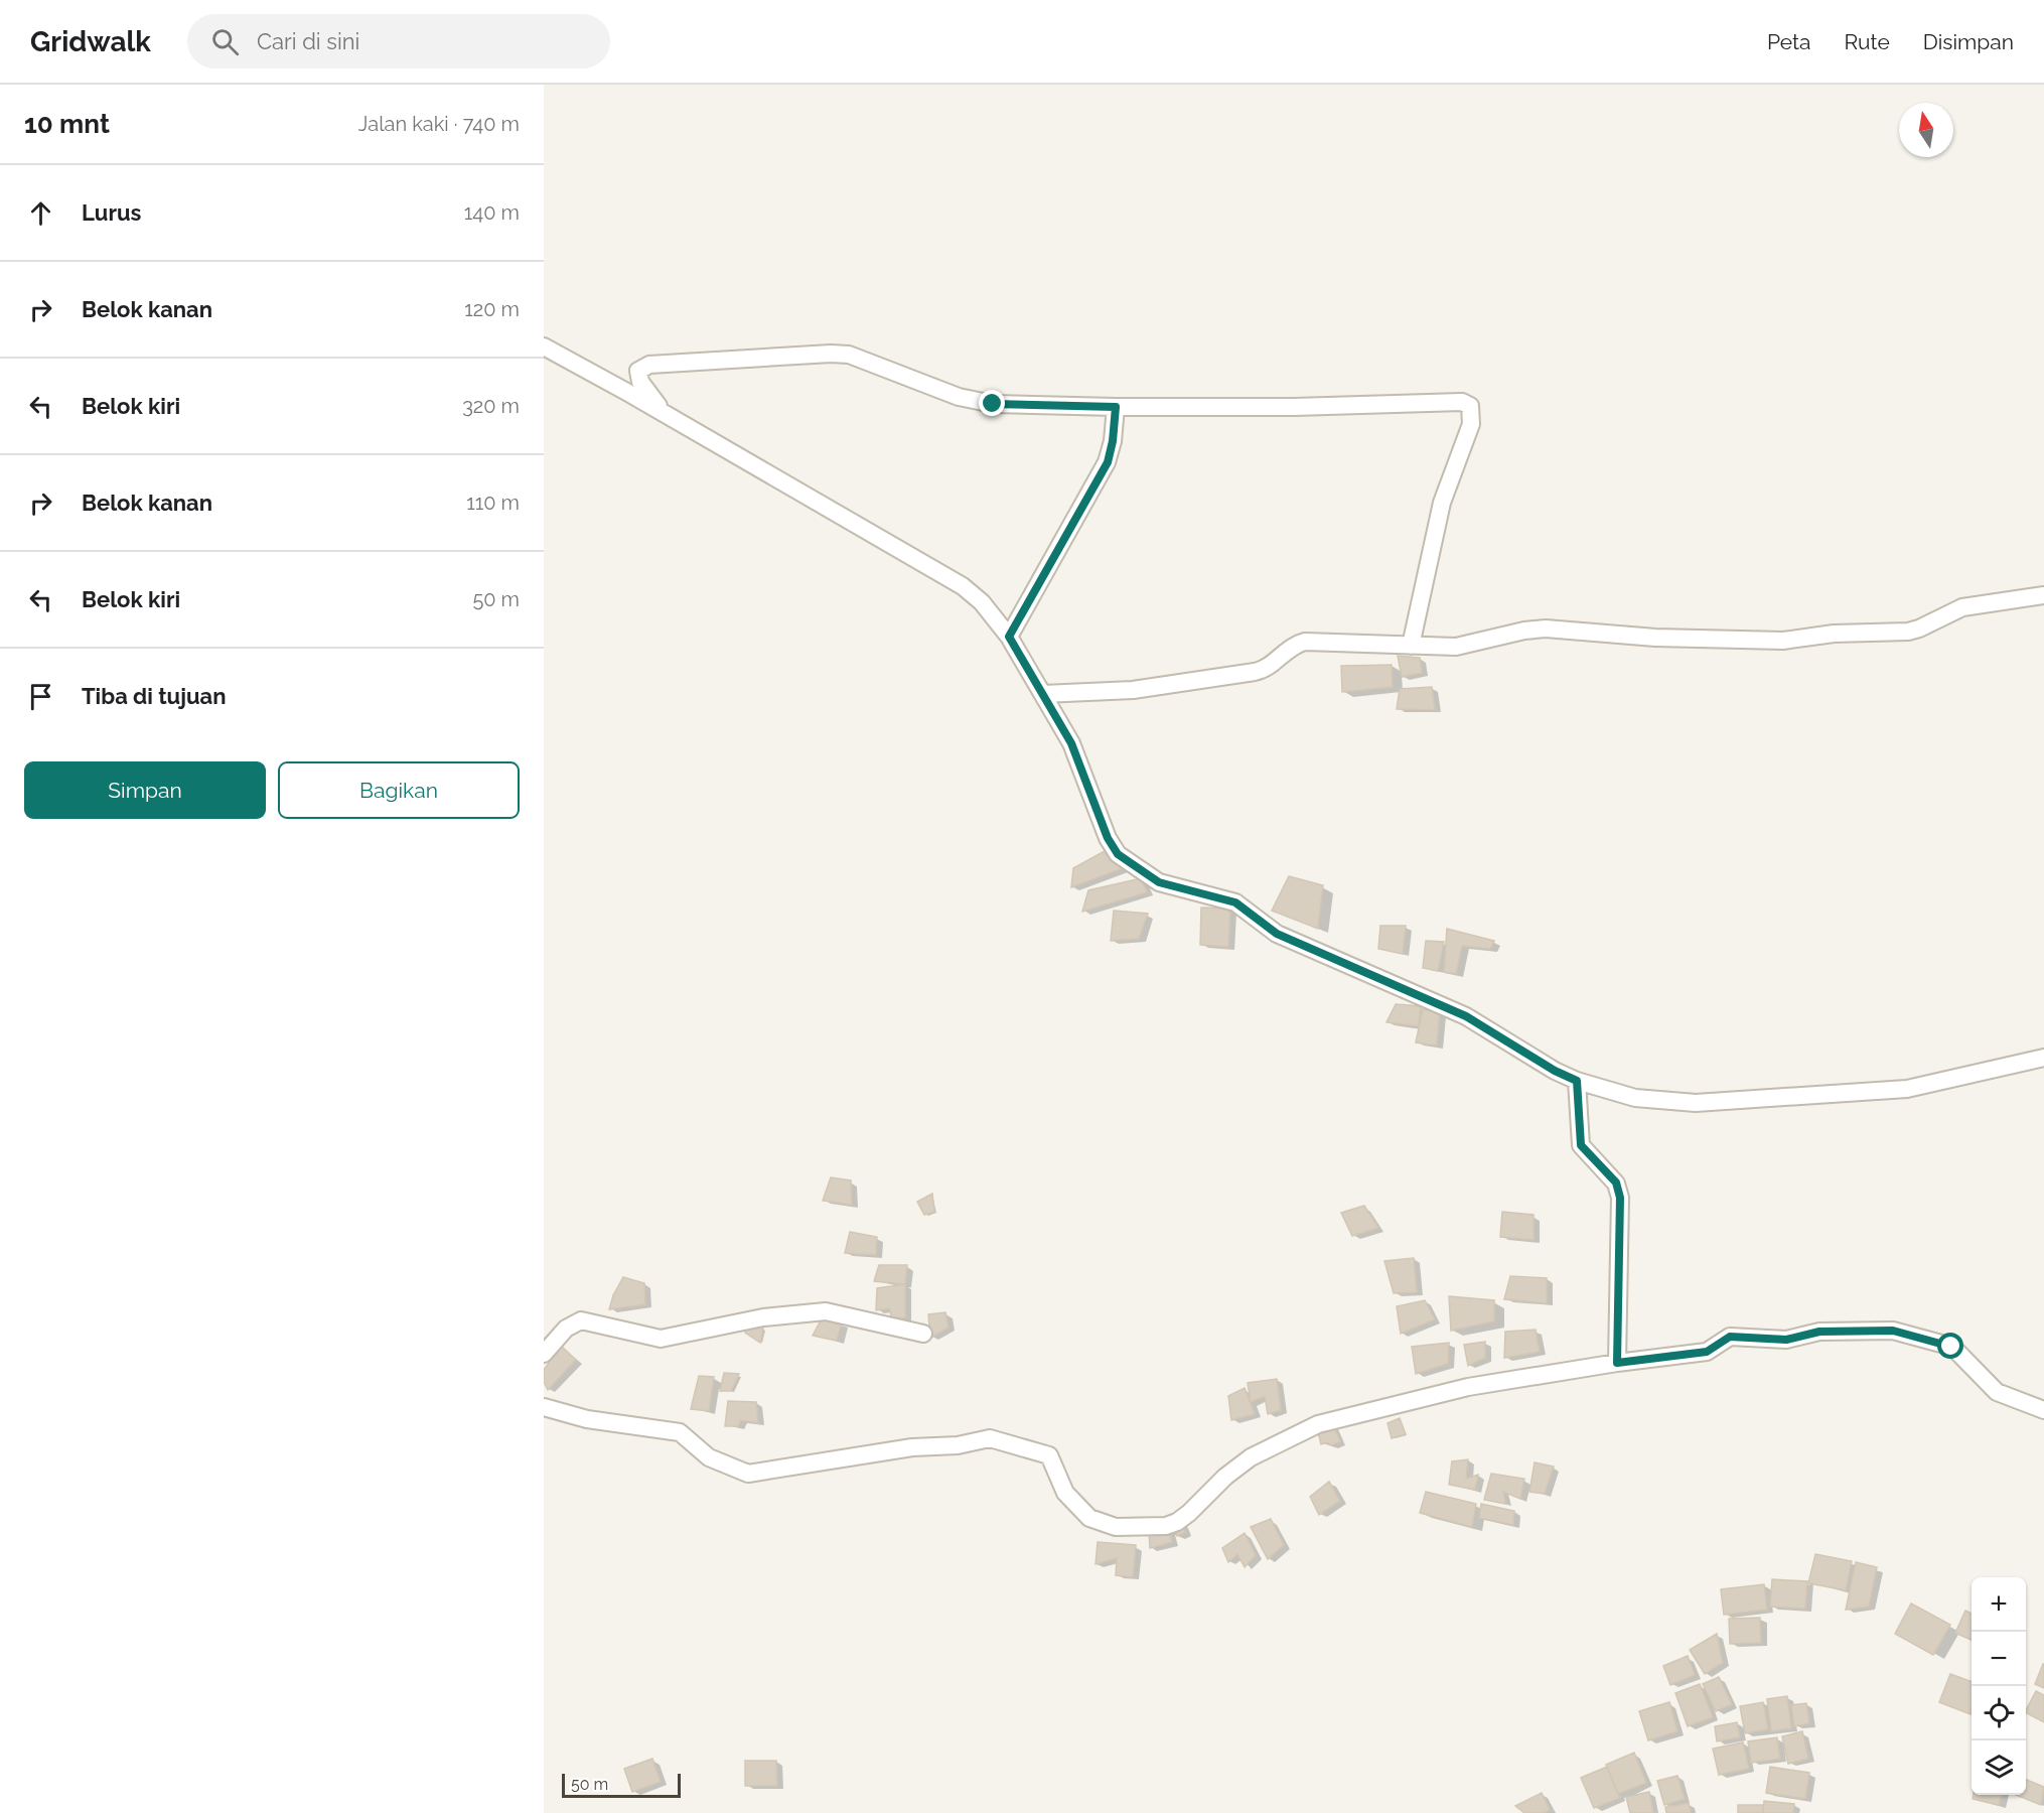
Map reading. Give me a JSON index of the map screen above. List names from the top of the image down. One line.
{"scale_bar":"50 m","north":"top","page":{"header":"Gridwalk","search":"Cari di sini","nav":["Peta","Rute","Disimpan"],"heading":["10 mnt","Jalan kaki · 740 m"],"list":[["Lurus","140 m"],["Belok kanan","120 m"],["Belok kiri","320 m"],["Belok kanan","110 m"],["Belok kiri","50 m"],"Tiba di tujuan"],"buttons":["Simpan","Bagikan"],"map_buttons":["+","−"],"scale":"50 m"}}
